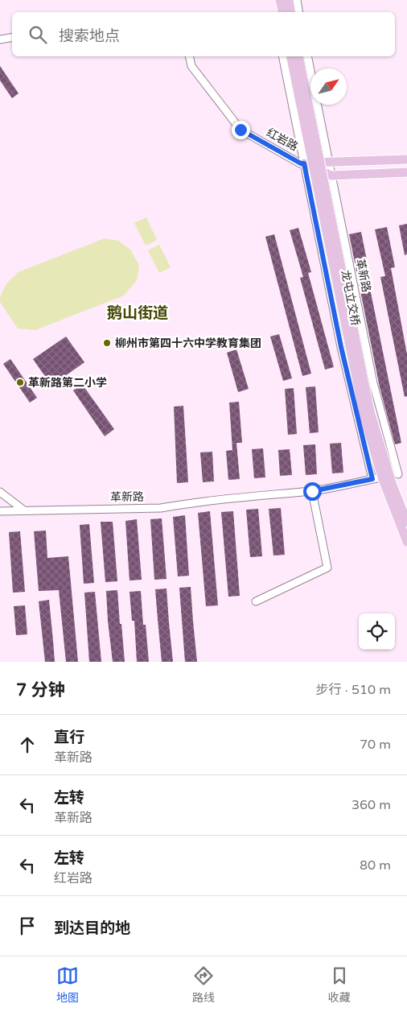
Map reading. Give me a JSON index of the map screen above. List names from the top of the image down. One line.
{"streets":{"main road":["红岩路","龙屯立交桥"],"street":["革新路"]},"crossings":[["红岩路","革新路"]],"districts":["鹅山街道"],"places":["柳州市第四十六中学教育集团","革新路第二小学"],"north":"top right","page":{"search":"搜索地点","heading":["7 分钟","步行 · 510 m"],"list":[["直行","革新路","70 m"],["左转","革新路","360 m"],["左转","红岩路","80 m"],"到达目的地"],"nav":["地图","路线","收藏"]}}
